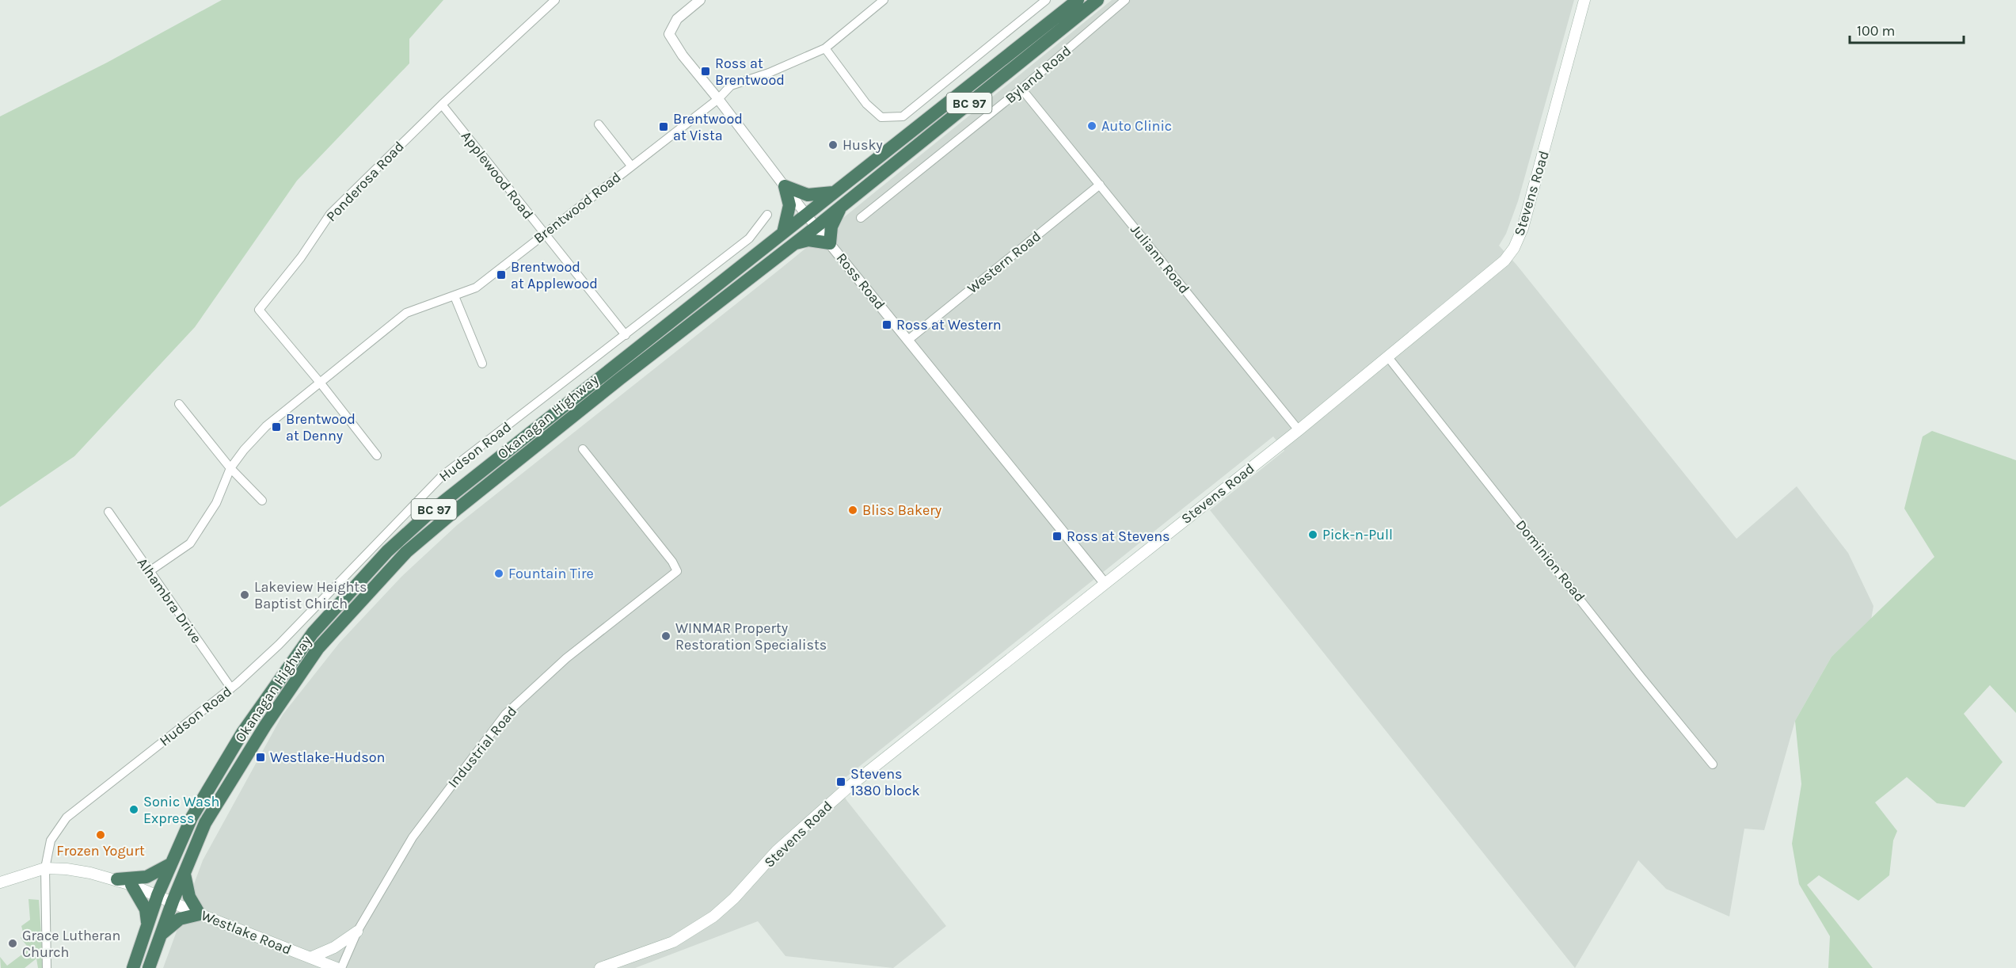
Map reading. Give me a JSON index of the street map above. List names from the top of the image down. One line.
{"streets":{"highway":["BC 97","Okanagan Highway"],"main road":["Stevens Road","Westlake Road"],"street":["Byland Road","Applewood Road","Ponderosa Road","Brentwood Road","Juliann Road","Western Road","Ross Road","Hudson Road","Dominion Road","Alhambra Drive","Industrial Road"]},"crossings":[["Byland Road","Juliann Road"],["Applewood Road","Ponderosa Road"],["Applewood Road","Brentwood Road"],["Applewood Road","Hudson Road"],["Ponderosa Road","Brentwood Road"],["Stevens Road","Juliann Road"],["Stevens Road","Ross Road"],["Stevens Road","Dominion Road"],["Brentwood Road","Ross Road"],["Brentwood Road","Alhambra Drive"],["Juliann Road","Western Road"],["Western Road","Ross Road"],["Ross Road","Okanagan Highway"],["Okanagan Highway","Westlake Road"],["Hudson Road","Alhambra Drive"]],"places":{"transit":["Ross at Brentwood","Brentwood at Vista","Brentwood at Applewood","Ross at Western","Brentwood at Denny","Ross at Stevens","Westlake-Hudson","Stevens 1380 block"],"other":["Auto Clinic","Husky","Bliss Bakery","Pick-n-Pull","Fountain Tire","Lakeview Heights Baptist Chirch","WINMAR Property Restoration Specialists","Sonic Wash Express","Frozen Yogurt","Grace Lutheran Church"]},"scale_bar":"100 m"}
